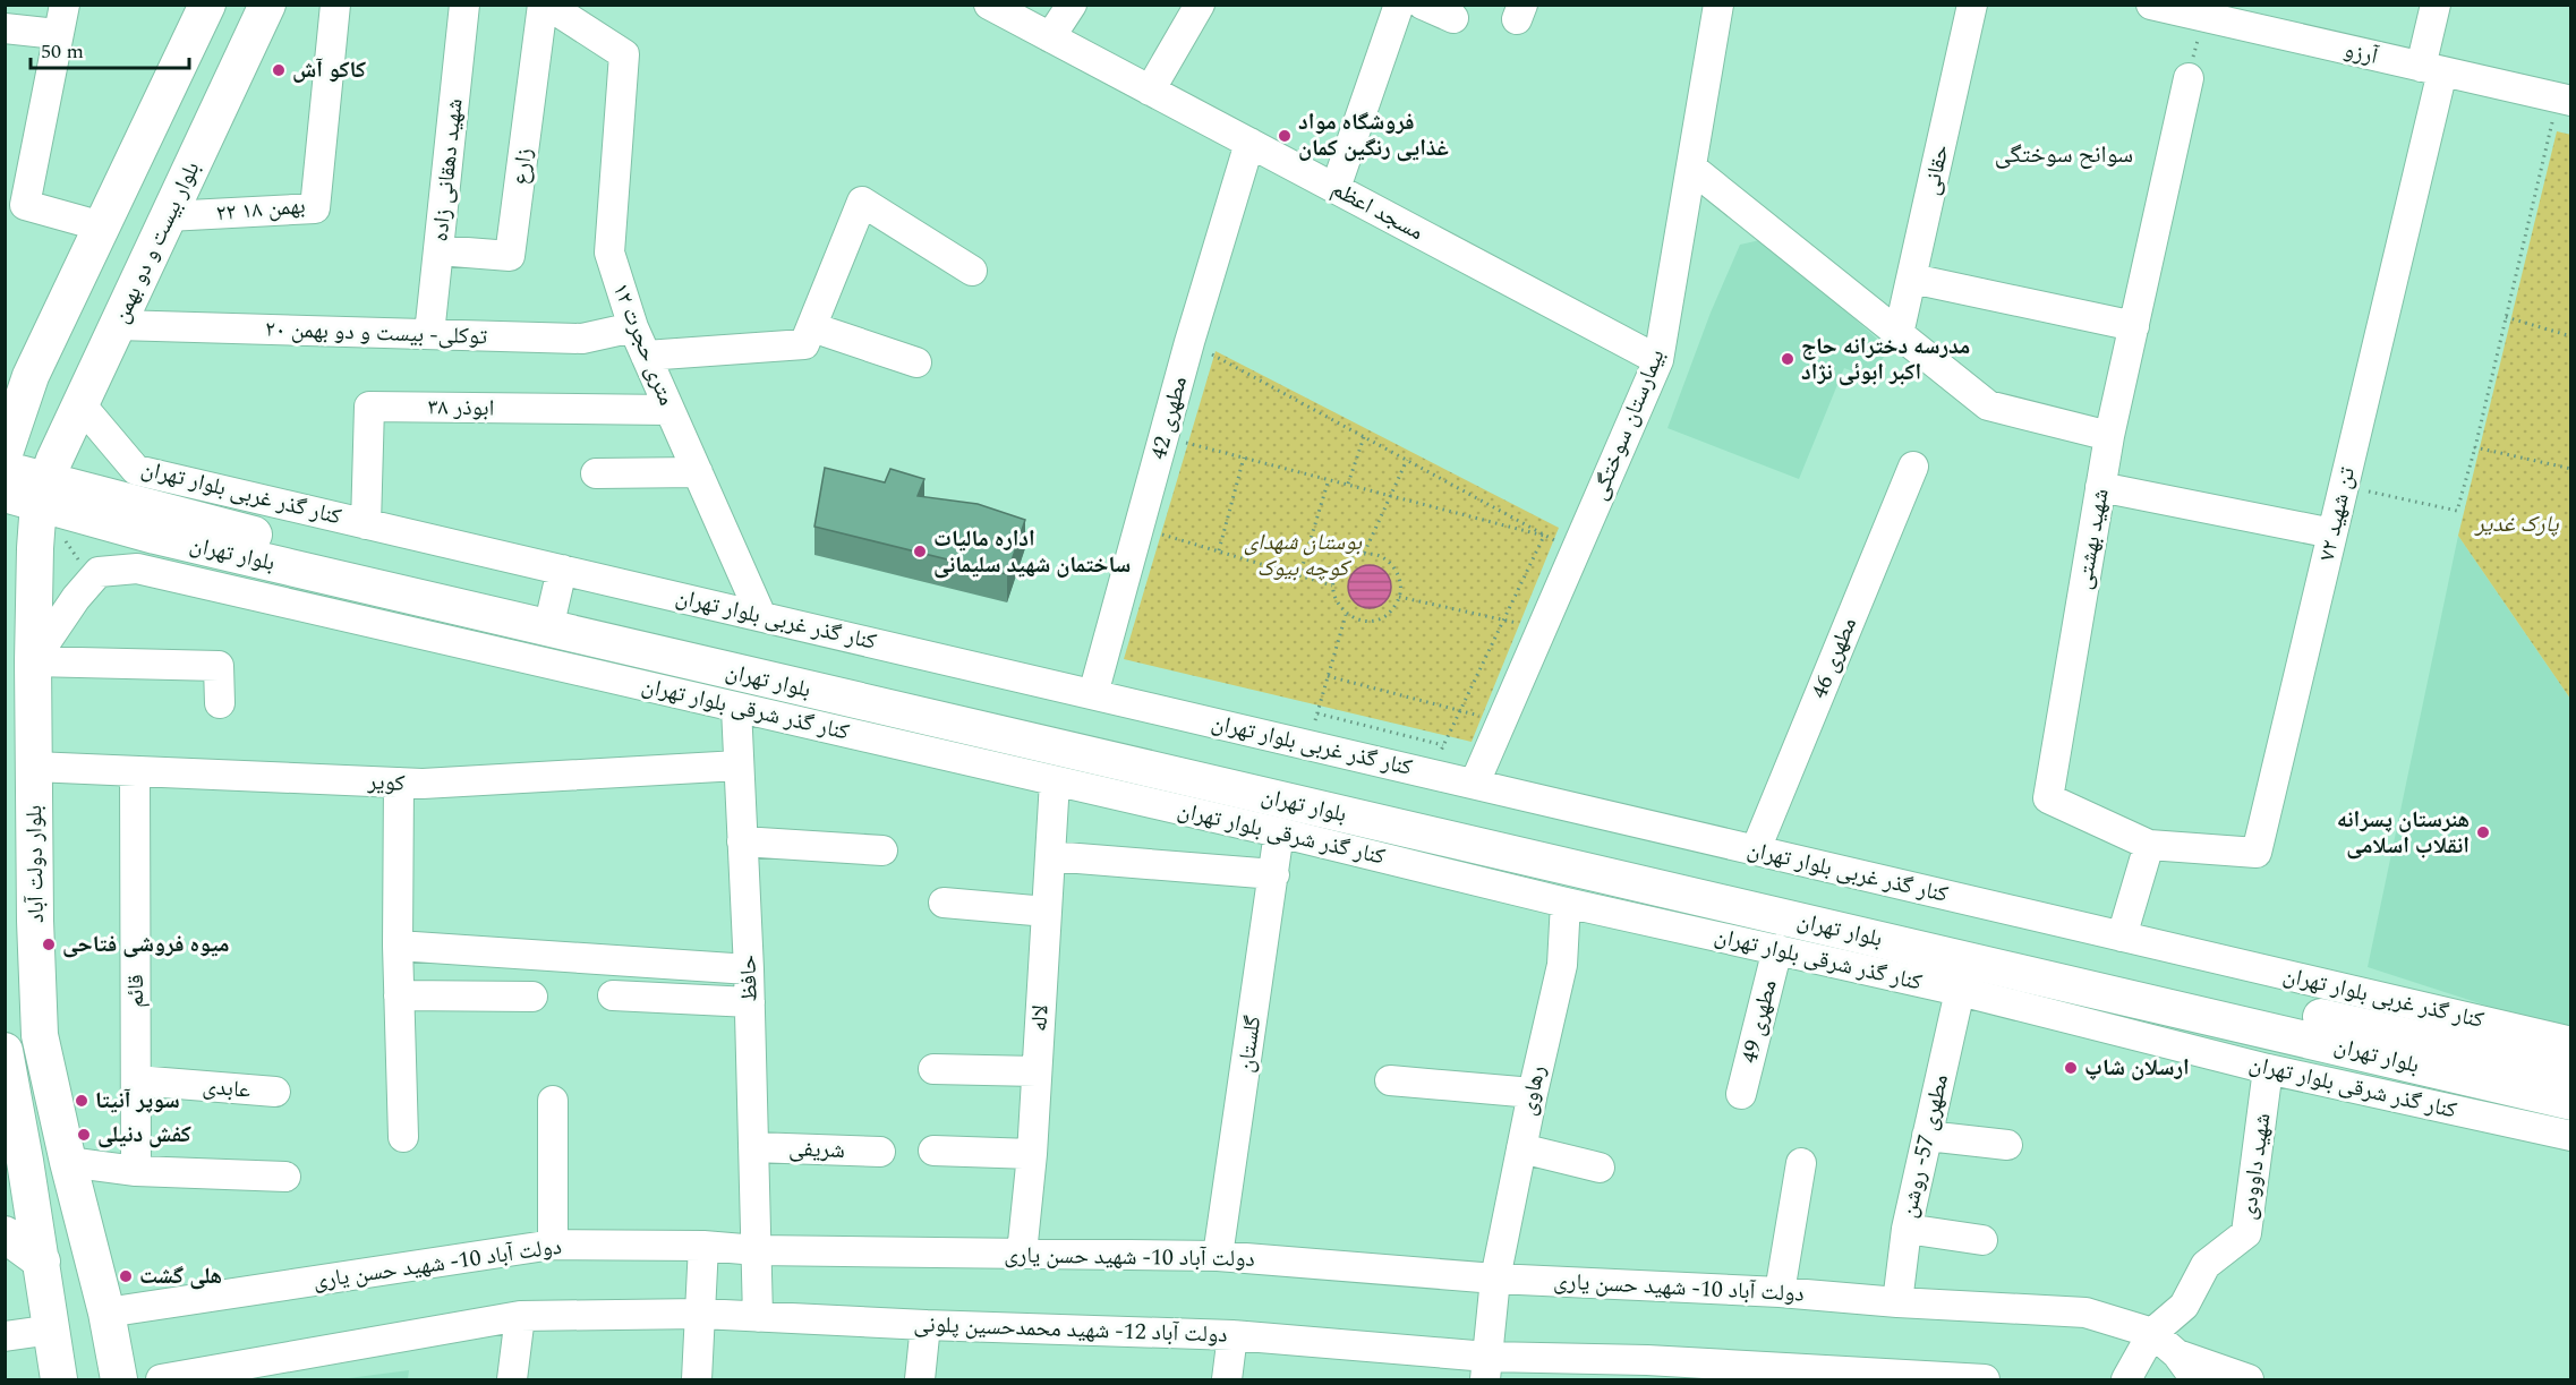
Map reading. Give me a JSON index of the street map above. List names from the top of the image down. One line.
{"streets":{"main road":["بلوار بیست و دو بهمن","بلوار تهران","بلوار دولت آباد"],"street":["آرزو","زارع","شهید دهقانی زاده","حقانی","۲۲ بهمن ۱۸","مسجد اعظم","توکلی- بیست و دو بهمن ۲۰","۱۲ متری حجرت","۳۸ ابوذر","مطهری 42","بیمارستان سوختگی","کنار گذر غربی بلوار تهران","۷۲ تن شهید","شهید بهشتی","مطهری 46","کنار گذر شرقی بلوار تهران","کویر","حافظ","قائم","لاله","مطهری 49","گلستان","عابدی","رهاوی","مطهری 57- روشن","شریفی","شهید داوودی","دولت آباد 10- شهید حسن یاری","دولت آباد 12- شهید محمدحسین پلونی"]},"crossings":[["آرزو","۷۲ تن شهید"],["زارع","شهید دهقانی زاده"],["زارع","۱۲ متری حجرت"],["شهید دهقانی زاده","توکلی- بیست و دو بهمن ۲۰"],["۲۲ بهمن ۱۸","بلوار بیست و دو بهمن"],["مسجد اعظم","مطهری 42"],["مسجد اعظم","بیمارستان سوختگی"],["بلوار بیست و دو بهمن","توکلی- بیست و دو بهمن ۲۰"],["بلوار بیست و دو بهمن","کنار گذر غربی بلوار تهران"],["بلوار بیست و دو بهمن","بلوار تهران"],["بلوار بیست و دو بهمن","بلوار دولت آباد"],["توکلی- بیست و دو بهمن ۲۰","۱۲ متری حجرت"],["۱۲ متری حجرت","۳۸ ابوذر"],["۱۲ متری حجرت","کنار گذر غربی بلوار تهران"],["۳۸ ابوذر","کنار گذر غربی بلوار تهران"],["مطهری 42","کنار گذر غربی بلوار تهران"],["بیمارستان سوختگی","کنار گذر غربی بلوار تهران"],["کنار گذر غربی بلوار تهران","مطهری 46"],["۷۲ تن شهید","شهید بهشتی"],["بلوار تهران","بلوار دولت آباد"],["کنار گذر شرقی بلوار تهران","بلوار دولت آباد"],["کنار گذر شرقی بلوار تهران","حافظ"],["کنار گذر شرقی بلوار تهران","لاله"],["کنار گذر شرقی بلوار تهران","مطهری 49"],["کنار گذر شرقی بلوار تهران","گلستان"],["کنار گذر شرقی بلوار تهران","رهاوی"],["کنار گذر شرقی بلوار تهران","مطهری 57- روشن"],["کنار گذر شرقی بلوار تهران","شهید داوودی"],["کویر","بلوار دولت آباد"],["کویر","حافظ"],["کویر","قائم"],["بلوار دولت آباد","دولت آباد 10- شهید حسن یاری"],["حافظ","شریفی"],["حافظ","دولت آباد 10- شهید حسن یاری"],["حافظ","دولت آباد 12- شهید محمدحسین پلونی"],["قائم","عابدی"],["لاله","دولت آباد 10- شهید حسن یاری"],["گلستان","دولت آباد 10- شهید حسن یاری"],["رهاوی","دولت آباد 10- شهید حسن یاری"],["رهاوی","دولت آباد 12- شهید محمدحسین پلونی"],["مطهری 57- روشن","دولت آباد 10- شهید حسن یاری"],["شهید داوودی","دولت آباد 10- شهید حسن یاری"]],"districts":["سوانح سوختگی"],"parks":["پارک غدیر","بوستان شهدای کوچه بیوک"],"places":["کاکو آش","فروشگاه مواد غذایی رنگین کمان","مدرسه دخترانه حاج اکبر ابوئی نژاد","اداره مالیات ساختمان شهید سلیمانی","هنرستان پسرانه انقلاب اسلامی","میوه فروشی فتاحی","ارسلان شاپ","سوپر آنیتا","کفش دنیلی","هلى گشت"],"scale_bar":"50 m"}
